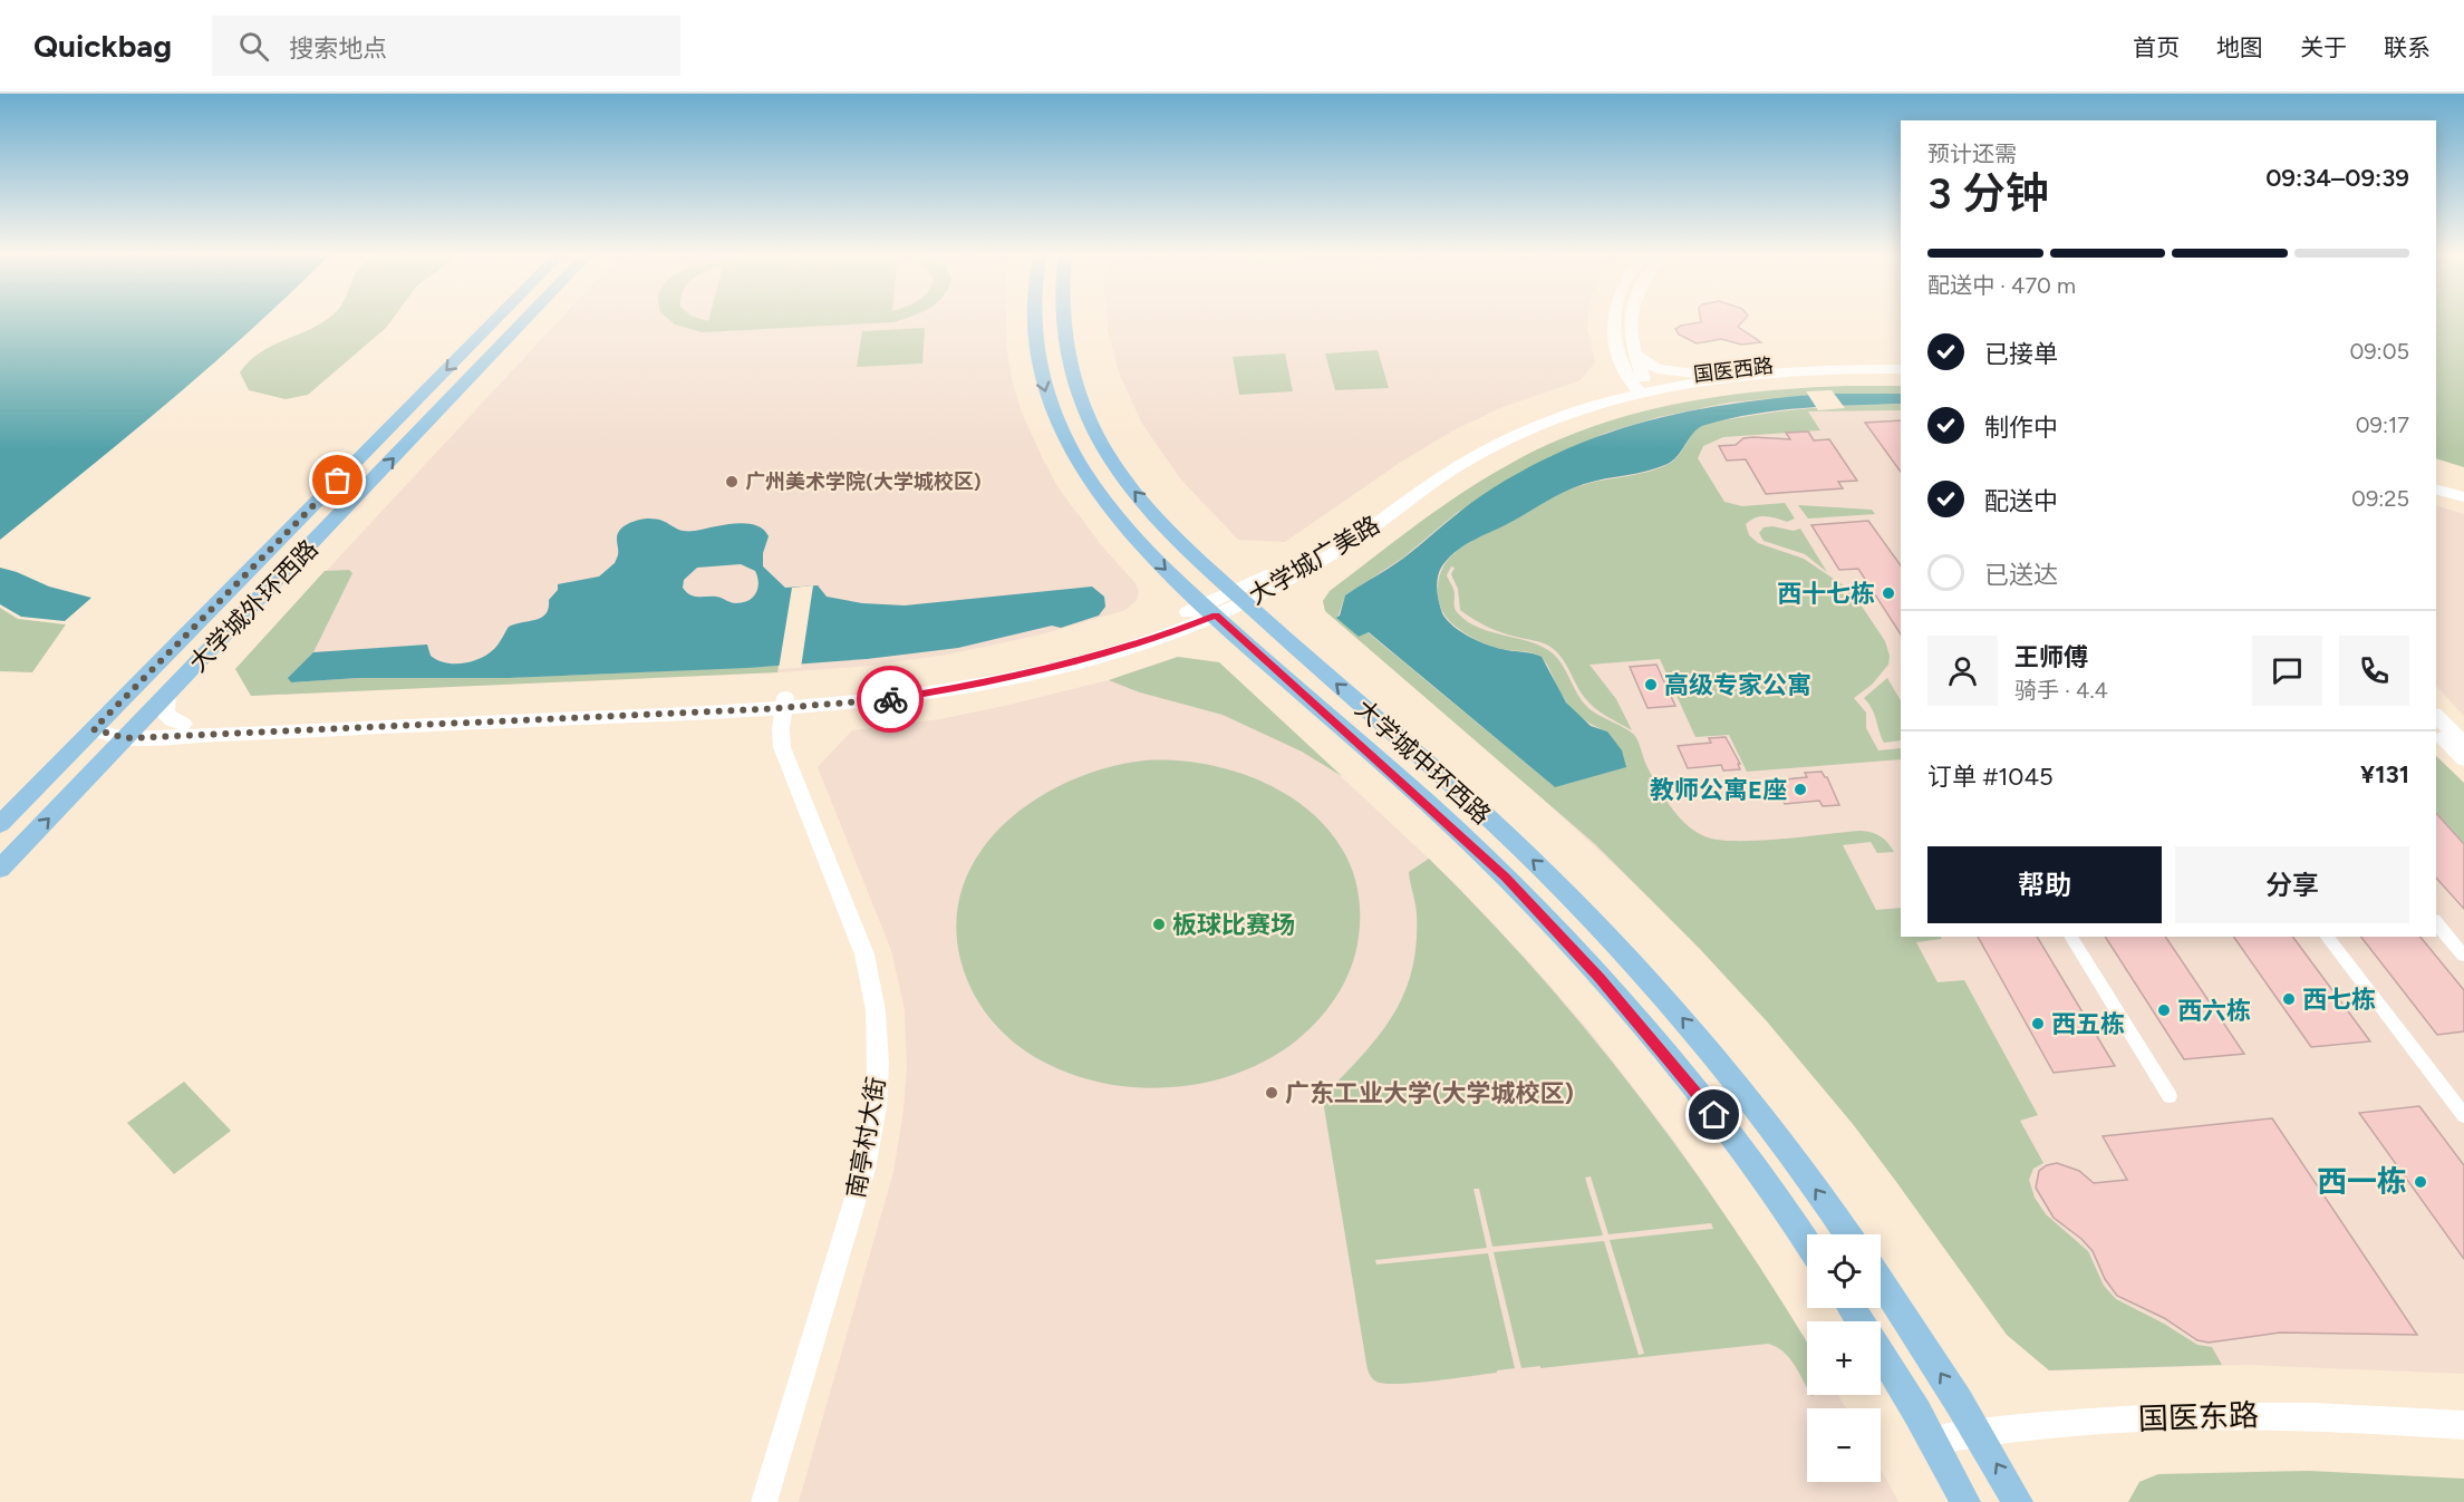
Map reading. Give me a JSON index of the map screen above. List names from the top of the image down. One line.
{"streets":{"main road":["国医西路","大学城广美路","大学城外环西路","大学城中环西路","国医东路"],"street":["南亭村大街"]},"crossings":[["国医西路","大学城广美路"],["大学城广美路","大学城外环西路"],["大学城广美路","大学城中环西路"],["大学城广美路","南亭村大街"]],"places":["广州美术学院(大学城校区)","西十七栋","高级专家公寓","教师公寓E座","板球比赛场","西七栋","西六栋","西五栋","广东工业大学(大学城校区)","西一栋"],"page":{"header":"Quickbag","search":"搜索地点","nav":["首页","地图","关于","联系"],"heading":["3 分钟","预计还需","09:34–09:39"],"panel":["王师傅","骑手 · 4.4","订单 #1045","¥131"],"bar":"配送中 · 470 m","list":[["已接单","09:05"],["制作中","09:17"],["配送中","09:25"],"已送达"],"buttons":["帮助","分享"],"map_buttons":["+","−"]}}
